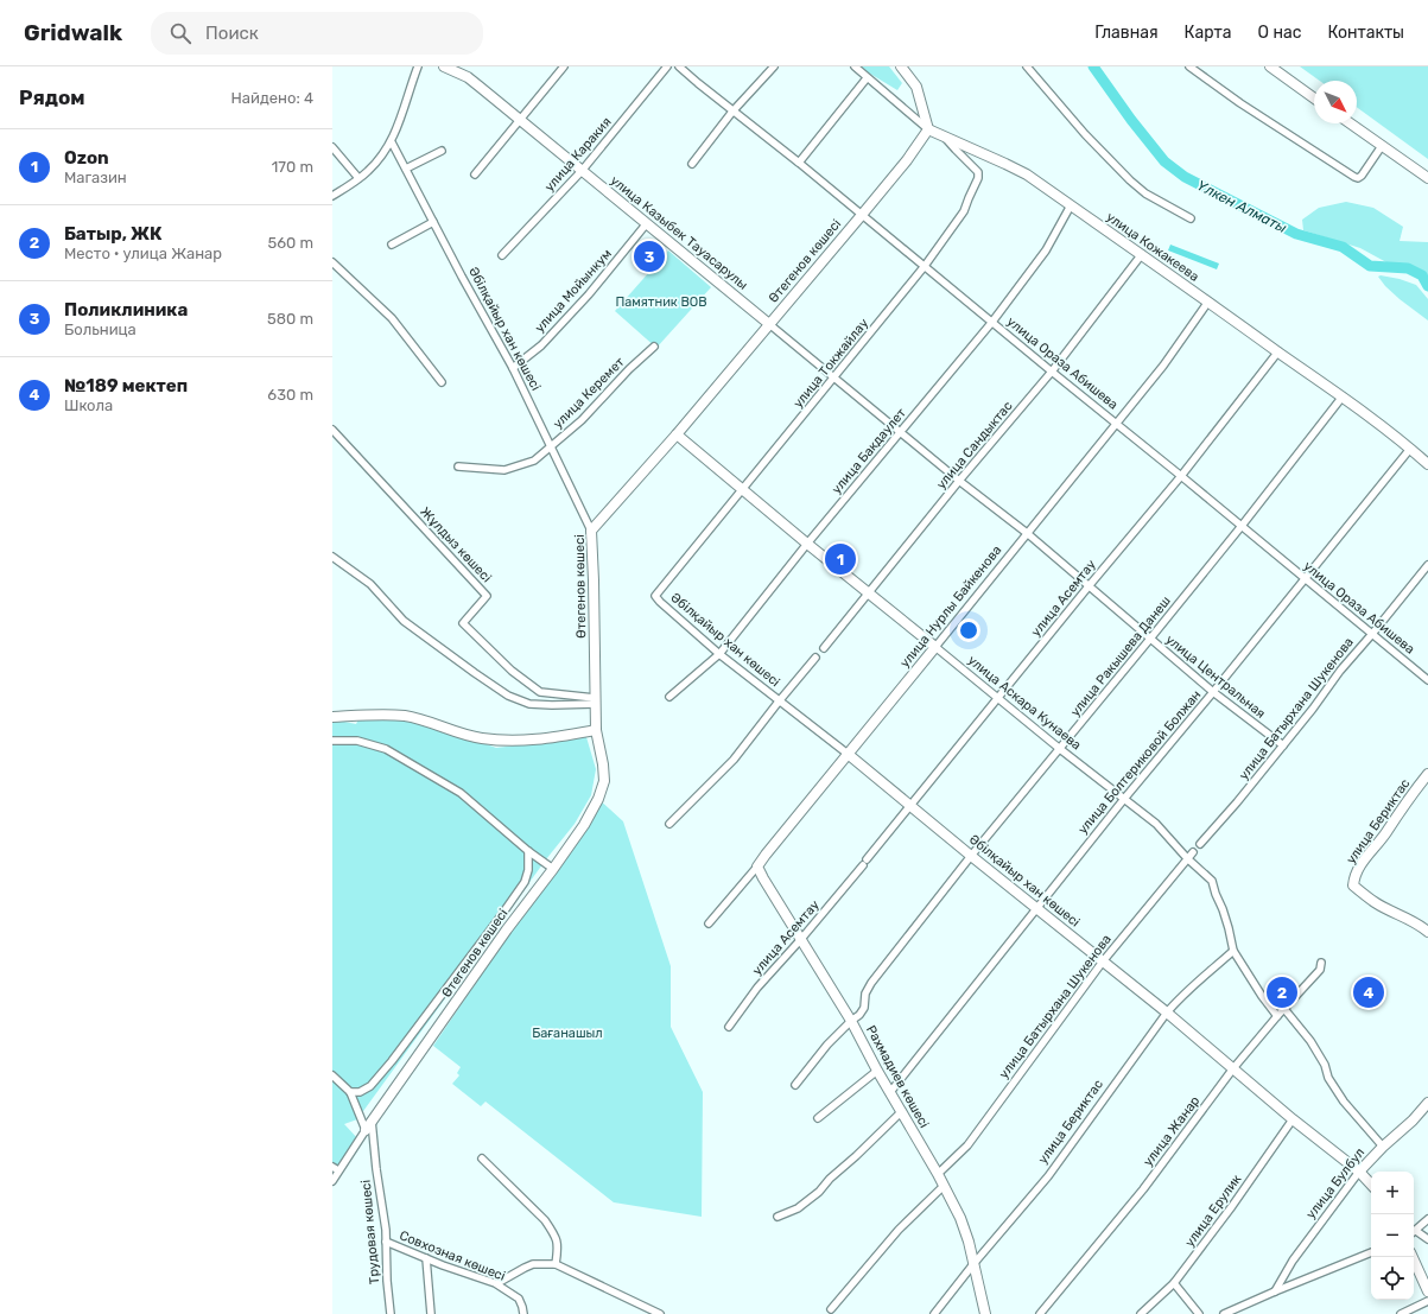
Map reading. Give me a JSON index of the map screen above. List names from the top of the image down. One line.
{"streets":{"street":["улица Каракия","улица Казыбек Тауасарулы","улица Кожакеева","Өтегенов көшесі","улица Мойынкум","Әбілқайыр хан көшесі","улица Токжайлау","улица Ораза Абишева","улица Керемет","улица Сандыктас","улица Бакдаулет","Жұлдыз көшесі","улица Асемтау","улица Нурлы Байкенова","улица Ракышева Данеш","улица Центральная","улица Аскара Кунаева","улица Батырхана Шукенова","улица Болтериковой Болжан","улица Бериктас","Рахмадиев көшесі","улица Жанар","улица Булбул","улица Ерулик","Трудовая көшесі","Совхозная көшесі"]},"crossings":[["улица Каракия","улица Казыбек Тауасарулы"],["улица Казыбек Тауасарулы","Өтегенов көшесі"],["улица Казыбек Тауасарулы","улица Мойынкум"],["улица Казыбек Тауасарулы","улица Токжайлау"],["улица Казыбек Тауасарулы","улица Сандыктас"],["улица Казыбек Тауасарулы","улица Бакдаулет"],["улица Казыбек Тауасарулы","улица Нурлы Байкенова"],["улица Казыбек Тауасарулы","улица Центральная"],["улица Кожакеева","Өтегенов көшесі"],["улица Кожакеева","улица Токжайлау"],["улица Кожакеева","улица Сандыктас"],["улица Кожакеева","улица Бакдаулет"],["улица Кожакеева","улица Асемтау"],["улица Кожакеева","улица Нурлы Байкенова"],["улица Кожакеева","улица Ракышева Данеш"],["улица Кожакеева","улица Болтериковой Болжан"],["Өтегенов көшесі","Әбілқайыр хан көшесі"],["Өтегенов көшесі","улица Ораза Абишева"],["Өтегенов көшесі","Жұлдыз көшесі"],["Өтегенов көшесі","улица Аскара Кунаева"],["Өтегенов көшесі","Трудовая көшесі"],["улица Мойынкум","Әбілқайыр хан көшесі"],["Әбілқайыр хан көшесі","улица Токжайлау"],["Әбілқайыр хан көшесі","улица Керемет"],["Әбілқайыр хан көшесі","улица Бакдаулет"],["Әбілқайыр хан көшесі","улица Асемтау"],["Әбілқайыр хан көшесі","улица Нурлы Байкенова"],["Әбілқайыр хан көшесі","улица Ракышева Данеш"],["Әбілқайыр хан көшесі","улица Батырхана Шукенова"],["Әбілқайыр хан көшесі","улица Болтериковой Болжан"],["Әбілқайыр хан көшесі","улица Бериктас"],["Әбілқайыр хан көшесі","улица Жанар"],["Әбілқайыр хан көшесі","улица Булбул"],["Әбілқайыр хан көшесі","улица Ерулик"],["улица Токжайлау","улица Ораза Абишева"],["улица Токжайлау","улица Аскара Кунаева"],["улица Ораза Абишева","улица Сандыктас"],["улица Ораза Абишева","улица Бакдаулет"],["улица Ораза Абишева","улица Асемтау"],["улица Ораза Абишева","улица Нурлы Байкенова"],["улица Ораза Абишева","улица Ракышева Данеш"],["улица Ораза Абишева","улица Батырхана Шукенова"],["улица Ораза Абишева","улица Болтериковой Болжан"],["улица Сандыктас","улица Аскара Кунаева"],["улица Бакдаулет","улица Аскара Кунаева"],["улица Асемтау","улица Центральная"],["улица Асемтау","улица Аскара Кунаева"],["улица Асемтау","Рахмадиев көшесі"],["улица Нурлы Байкенова","улица Центральная"],["улица Нурлы Байкенова","улица Аскара Кунаева"],["улица Нурлы Байкенова","Рахмадиев көшесі"],["улица Ракышева Данеш","улица Центральная"],["улица Ракышева Данеш","улица Аскара Кунаева"],["улица Ракышева Данеш","Рахмадиев көшесі"],["улица Центральная","улица Батырхана Шукенова"],["улица Центральная","улица Болтериковой Болжан"],["улица Аскара Кунаева","улица Батырхана Шукенова"],["улица Аскара Кунаева","улица Болтериковой Болжан"],["улица Аскара Кунаева","улица Бериктас"],["улица Аскара Кунаева","улица Жанар"],["улица Батырхана Шукенова","Рахмадиев көшесі"],["улица Болтериковой Болжан","Рахмадиев көшесі"],["улица Бериктас","Рахмадиев көшесі"],["Трудовая көшесі","Совхозная көшесі"]],"water":["Үлкен Алматы"],"parks":["Памятник ВОВ","Бағанашыл"],"north":"bottom right","page":{"header":"Gridwalk","search":"Поиск","nav":["Главная","Карта","О нас","Контакты"],"heading":["Рядом","Найдено: 4"],"list":[{"mark":"1","name":"Ozon","note":"Магазин","value":"170 m"},{"mark":"2","name":"Батыр, ЖК","note":"Место · улица Жанар","value":"560 m"},{"mark":"3","name":"Поликлиника","note":"Больница","value":"580 m"},{"mark":"4","name":"№189 мектеп","note":"Школа","value":"630 m"}],"pins":["3","1","2","4"],"map_buttons":["+","−"]}}
